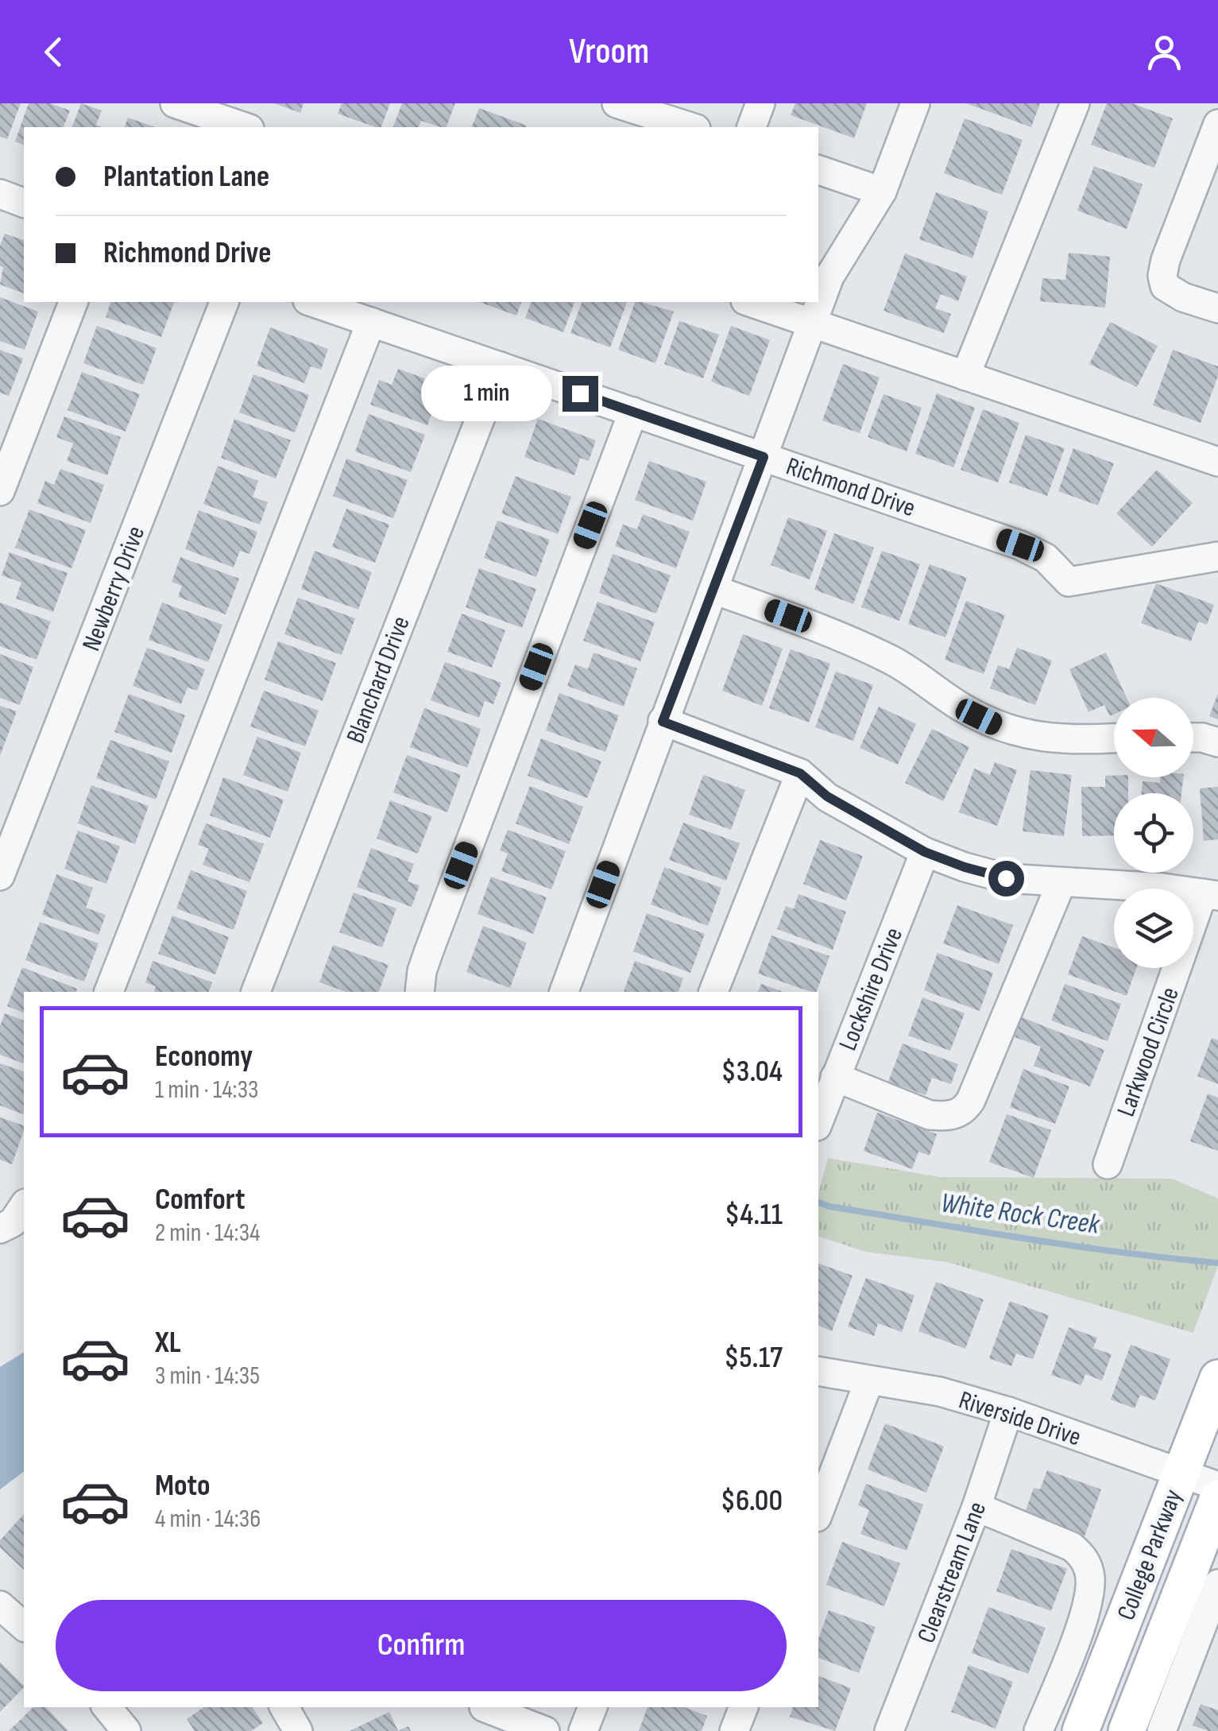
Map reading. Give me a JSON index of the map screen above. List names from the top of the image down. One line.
{"streets":{"main road":["College Parkway"],"street":["Richmond Drive","Newberry Drive","Blanchard Drive","Lockshire Drive","Larkwood Circle","Riverside Drive","Clearstream Lane"]},"crossings":[["Richmond Drive","Blanchard Drive"],["Riverside Drive","College Parkway"],["Riverside Drive","Clearstream Lane"]],"water":["White Rock Creek"],"north":"left","page":{"header":"Vroom","banner":["Plantation Lane","Richmond Drive"],"bubble":"1 min","list":[{"name":"Economy","note":"1 min · 14:33","value":"$3.04"},{"name":"Comfort","note":"2 min · 14:34","value":"$4.11"},{"name":"XL","note":"3 min · 14:35","value":"$5.17"},{"name":"Moto","note":"4 min · 14:36","value":"$6.00"}],"buttons":"Confirm"}}
